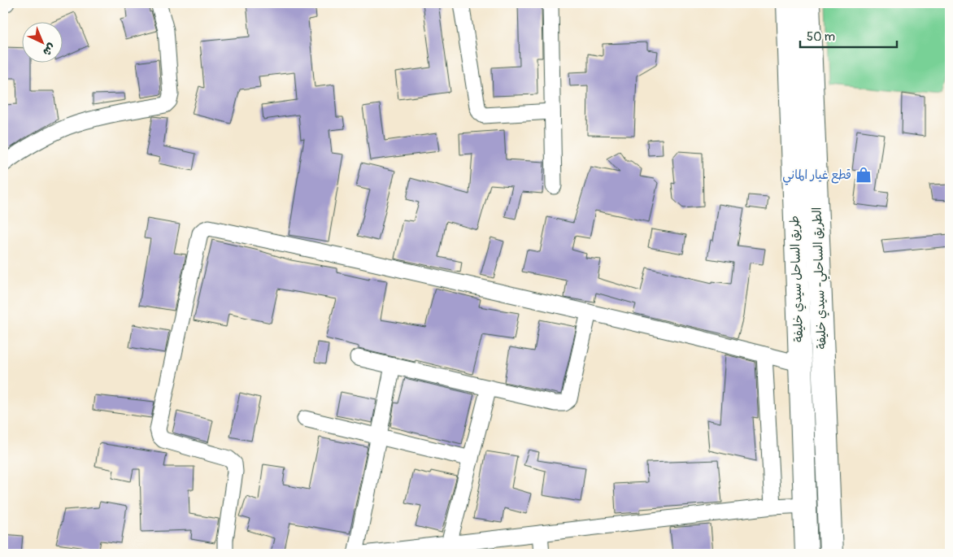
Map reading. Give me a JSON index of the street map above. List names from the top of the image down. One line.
{"streets":{"highway":["الطريق الساحلي- سيدي خليفة","طريق الساحل سيدي خليفة"]},"places":{"shop":["قطع غيار الماني"]},"scale_bar":"50 m","north":"bottom right"}
